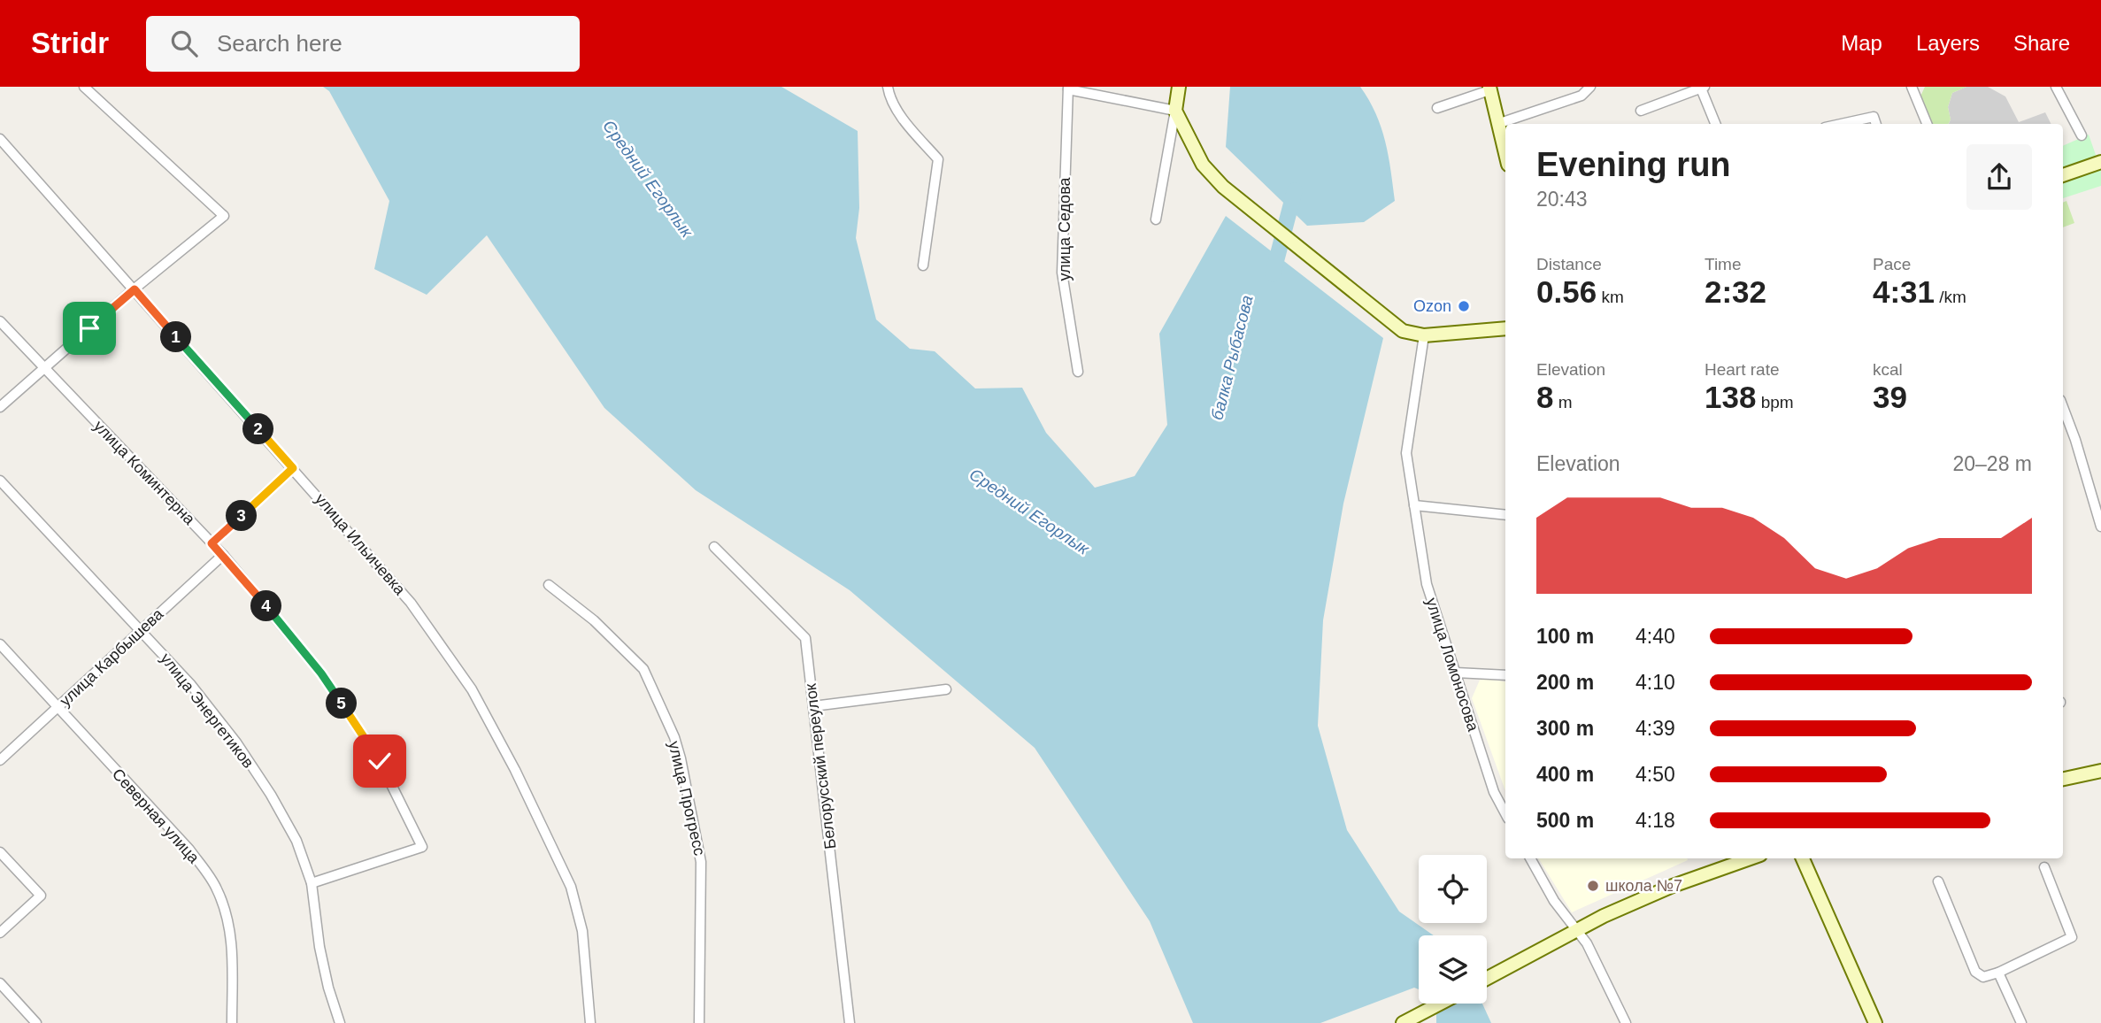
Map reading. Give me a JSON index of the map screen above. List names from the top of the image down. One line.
{"streets":{"street":["улица Седова","улица Коминтерна","улица Ильичевка","улица Карбышева","улица Ломоносова","улица Энергетиков","Белорусский переулок","улица Прогресс","Северная улица"]},"crossings":[["улица Коминтерна","улица Карбышева"],["улица Коминтерна","улица Энергетиков"],["улица Карбышева","улица Энергетиков"],["улица Карбышева","Северная улица"]],"water":["Средний Егорлык","балка Рыбасова"],"places":["Ozon","школа №7"],"page":{"header":"Stridr","search":"Search here","nav":["Map","Layers","Share"],"heading":["Evening run","20:43"],"stats":[["Distance","0.56 km"],["Time","2:32"],["Pace","4:31 /km"],["Elevation","8 m"],["Heart rate","138 bpm"],["kcal","39"]],"pins":["1","2","3","4","5"],"chart":["Elevation","20–28 m"],"list":[{"name":"100 m","note":"4:40"},{"name":"200 m","note":"4:10"},{"name":"300 m","note":"4:39"},{"name":"400 m","note":"4:50"},{"name":"500 m","note":"4:18"}]}}
